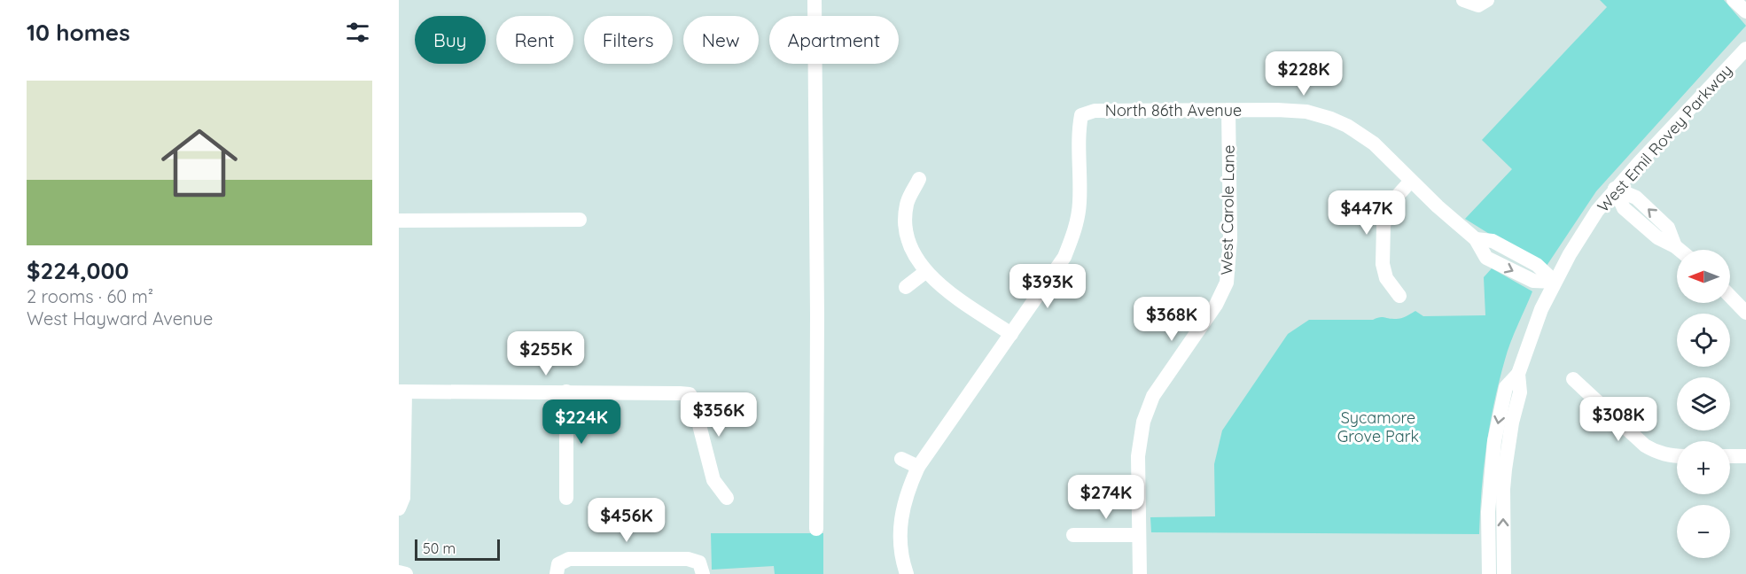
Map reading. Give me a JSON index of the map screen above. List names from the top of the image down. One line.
{"streets":{"street":["North 86th Avenue","West Emil Rovey Parkway","West Carole Lane"]},"crossings":[["North 86th Avenue","West Emil Rovey Parkway"],["North 86th Avenue","West Carole Lane"]],"parks":["Sycamore Grove Park"],"scale_bar":"50 m","north":"left","page":{"heading":"10 homes","chip":["Buy","Rent","Filters","New","Apartment"],"price":["$228K","$447K","$393K","$368K","$255K","$356K","$308K","$224K","$274K","$456K"],"list":[{"name":"$224,000","note":"2 rooms · 60 m² · West Hayward Avenue"}],"map_buttons":["+","−"],"scale":"50 m"}}
